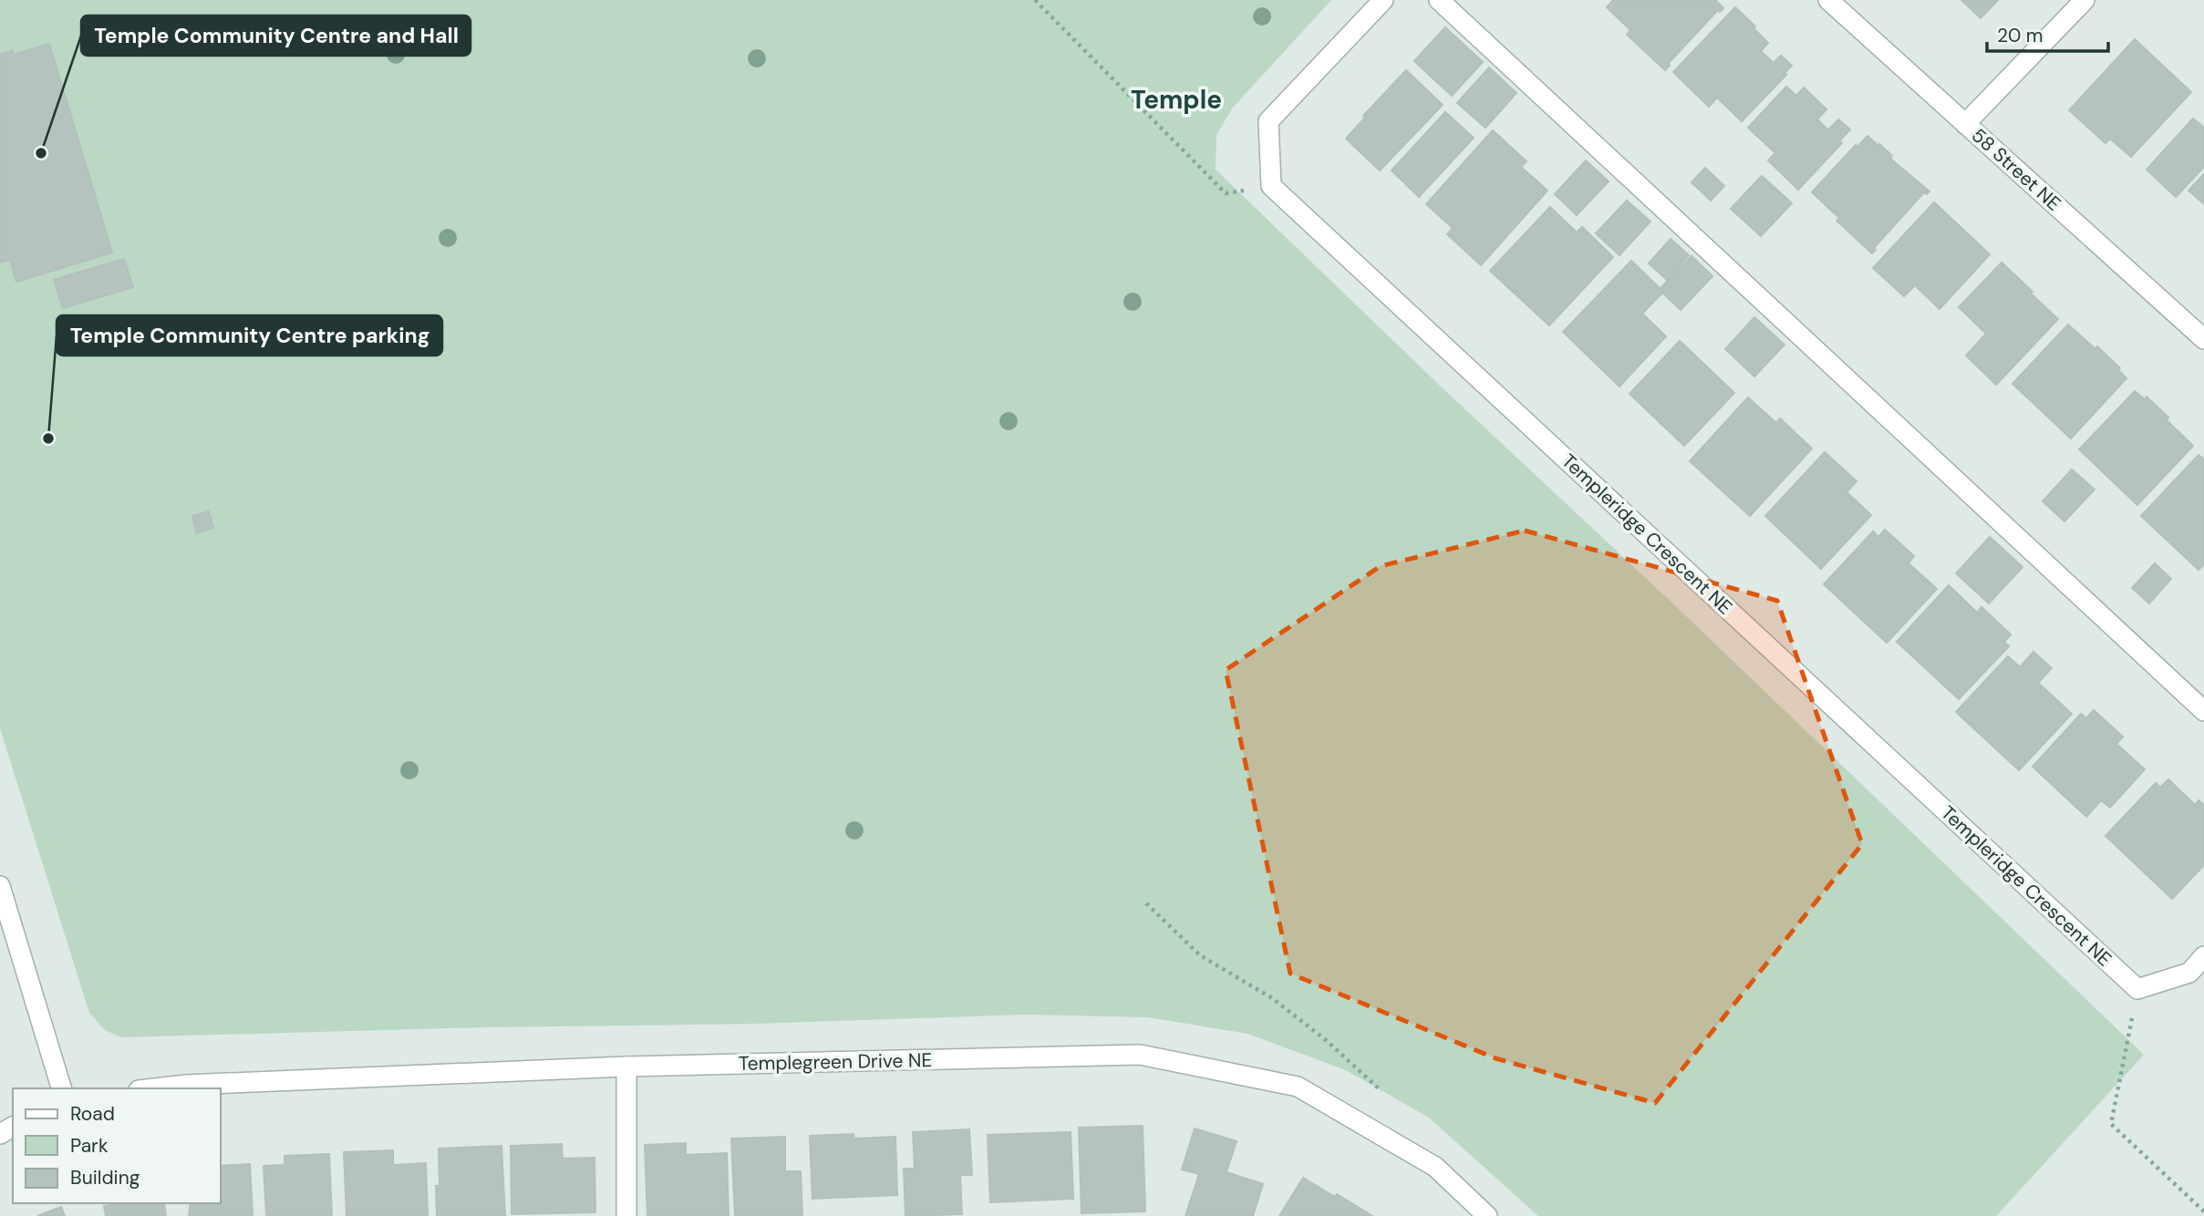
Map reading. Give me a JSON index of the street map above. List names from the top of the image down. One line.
{"streets":{"street":["58 Street NE","Templeridge Crescent NE","Templegreen Drive NE"]},"districts":["Temple"],"places":["Temple Community Centre and Hall","Temple Community Centre parking"],"legend":["Road","Park","Building"],"scale_bar":"20 m"}
